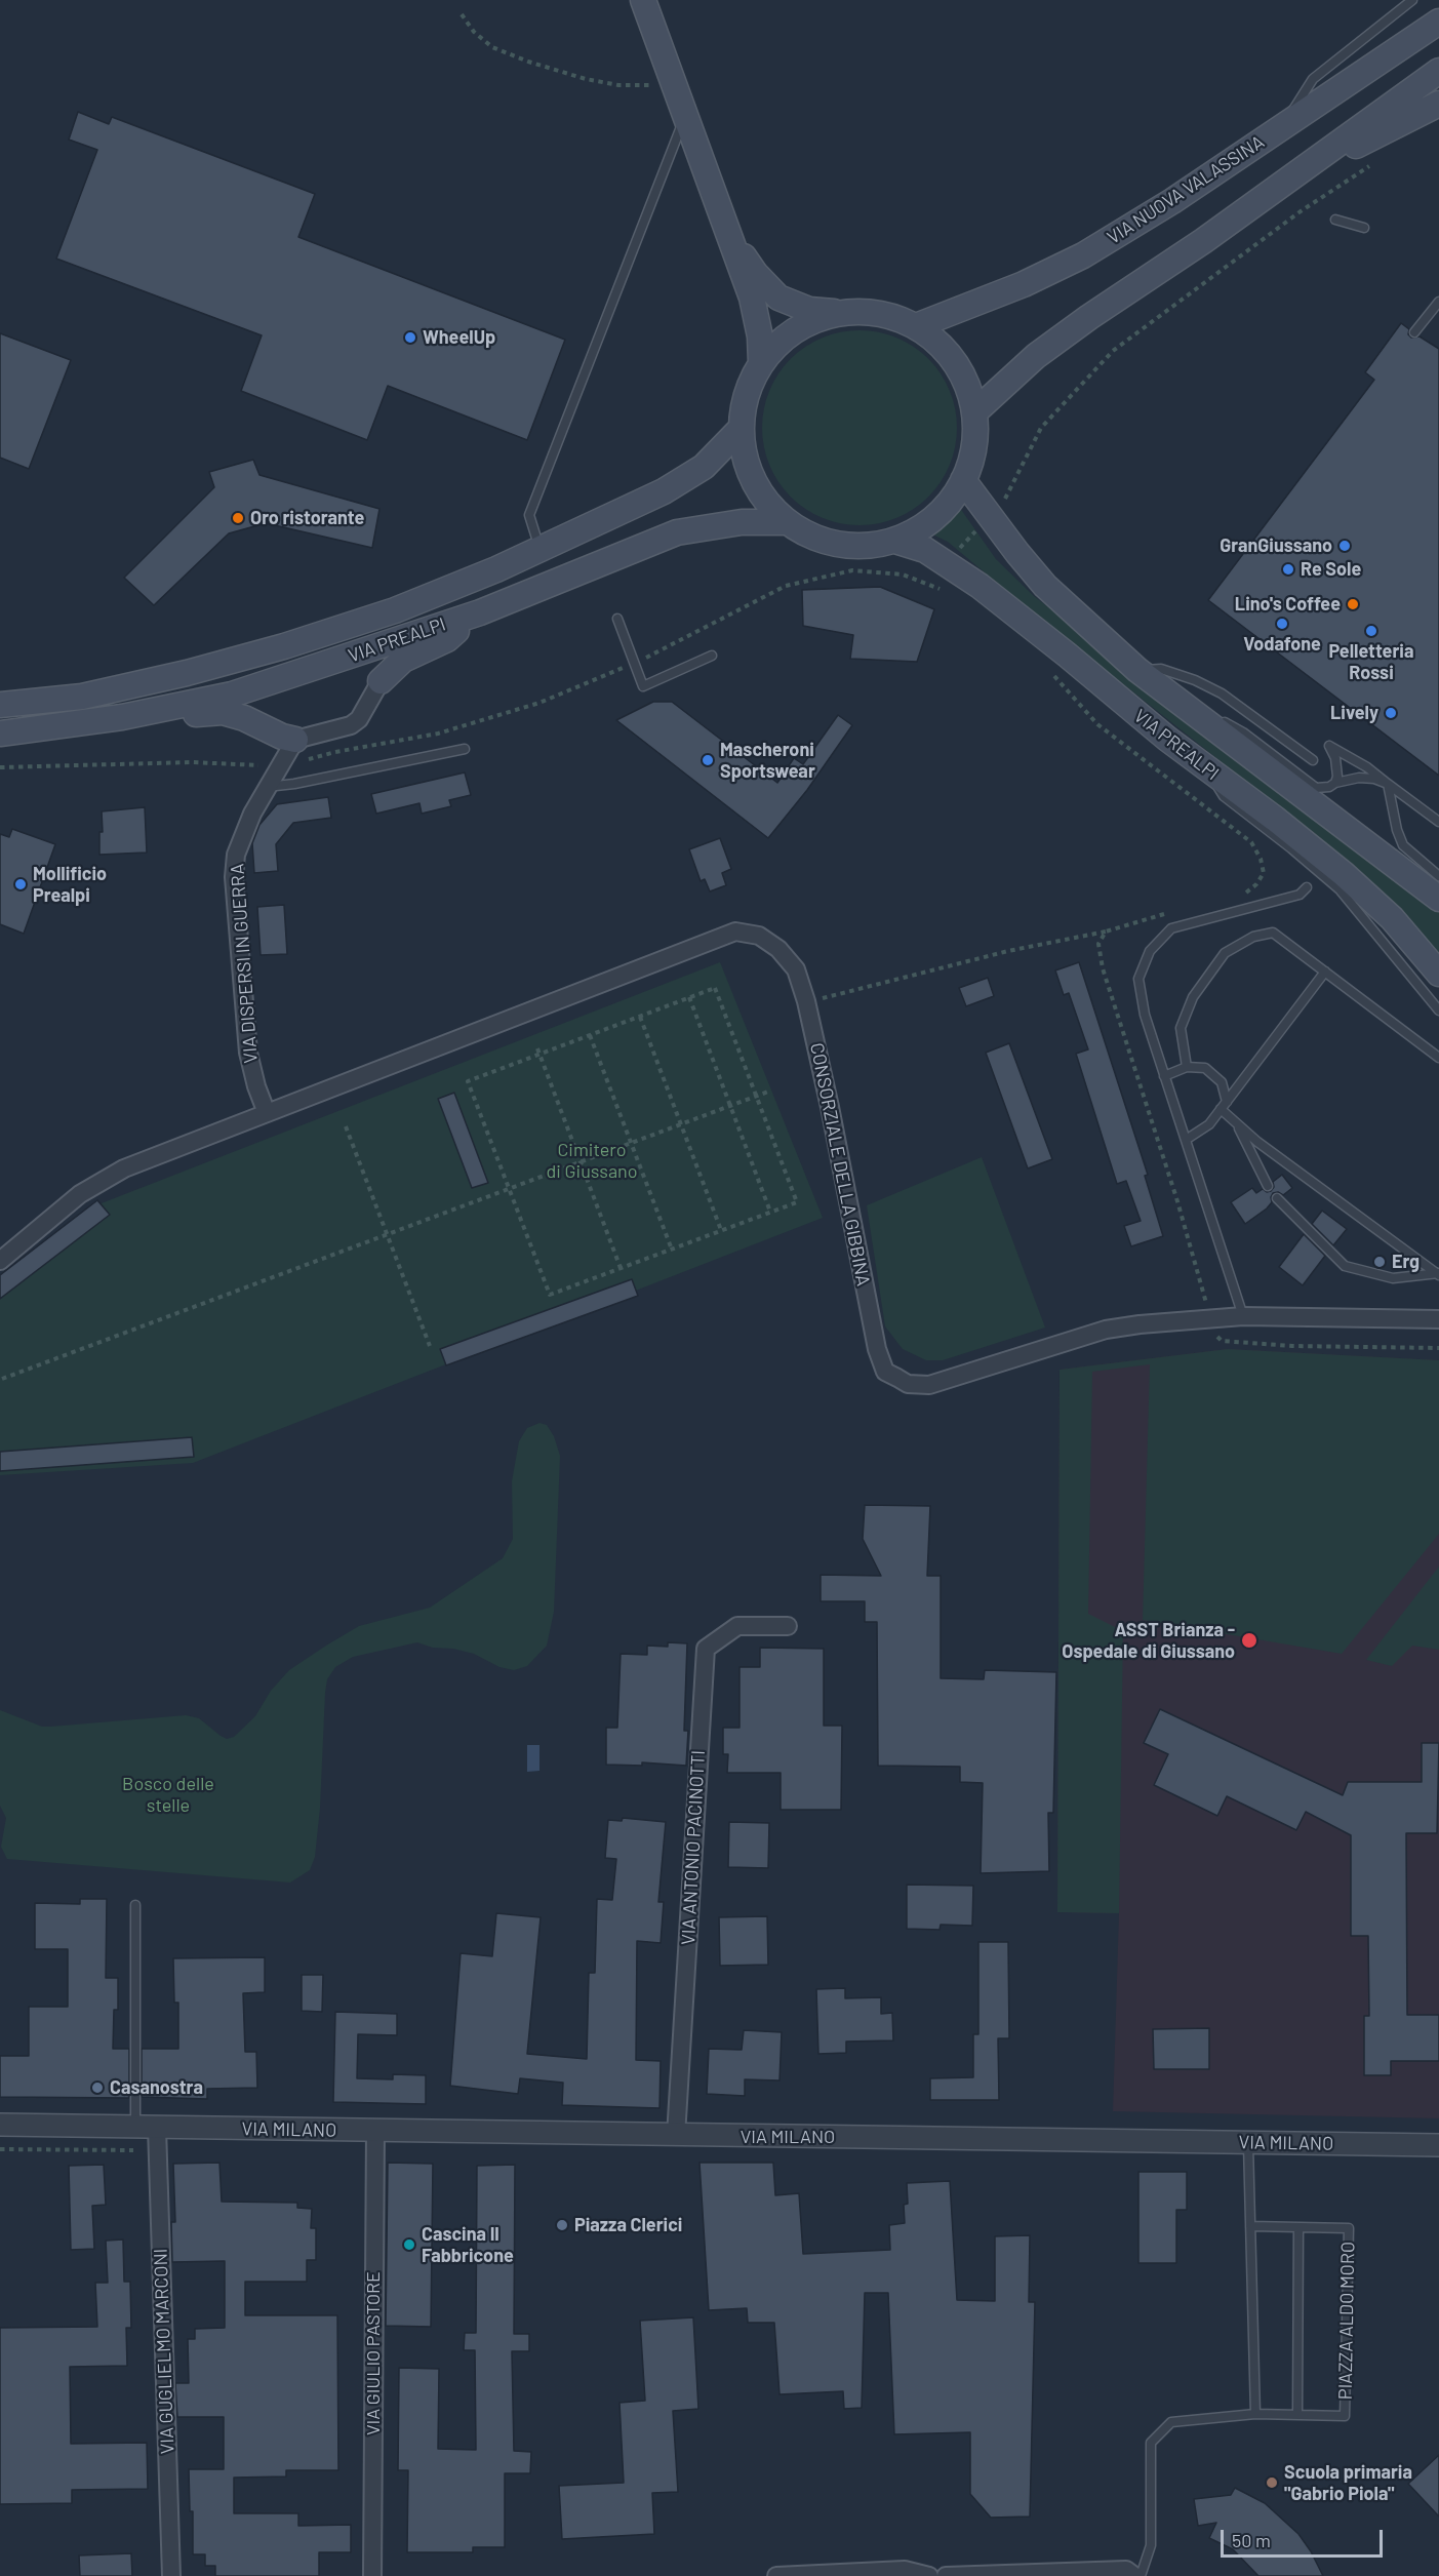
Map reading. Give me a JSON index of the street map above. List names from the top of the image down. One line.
{"streets":{"main road":["VIA NUOVA VALASSINA","VIA PREALPI"],"street":["VIA DISPERSI IN GUERRA","CONSORZIALE DELLA GIBBINA","VIA ANTONIO PACINOTTI","VIA MILANO","VIA GUGLIELMO MARCONI","VIA GIULIO PASTORE"],"lane":["PIAZZA ALDO MORO"]},"crossings":[["VIA DISPERSI IN GUERRA","CONSORZIALE DELLA GIBBINA"],["VIA ANTONIO PACINOTTI","VIA MILANO"],["VIA MILANO","VIA GUGLIELMO MARCONI"],["VIA MILANO","VIA GIULIO PASTORE"]],"parks":["Cimitero di Giussano","Bosco delle stelle"],"places":["WheelUp","Oro ristorante","GranGiussano","Re Sole","Lino's Coffee","Vodafone","Pelletteria Rossi","Lively","Mascheroni Sportswear","Mollificio Prealpi","Erg","ASST Brianza - Ospedale di Giussano","Casanostra","Piazza Clerici","Cascina Il Fabbricone","Scuola primaria \"Gabrio Piola\""],"scale_bar":"50 m"}
